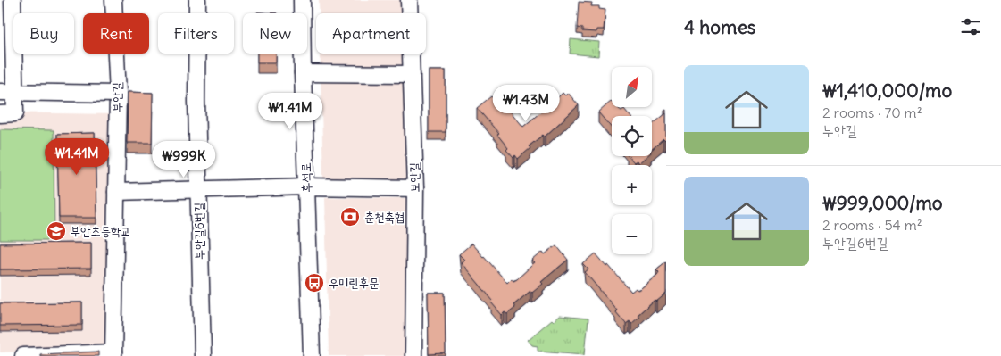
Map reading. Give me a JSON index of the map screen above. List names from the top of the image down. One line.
{"streets":{"street":["부안길","후석로","보안길","부안길6번길"]},"places":{"bank":["춘천축협"],"school or university":["부안초등학교"],"bus stop":["우미린후문"]},"north":"top right","page":{"heading":"4 homes","chip":["Buy","Rent","Filters","New","Apartment"],"list":[{"name":"₩1,410,000/mo","note":"2 rooms · 70 m² · 부안길"},{"name":"₩999,000/mo","note":"2 rooms · 54 m² · 부안길6번길"}],"map_buttons":["+","−"],"price":["₩1.43M","₩1.41M","₩1.41M","₩999K"]}}
